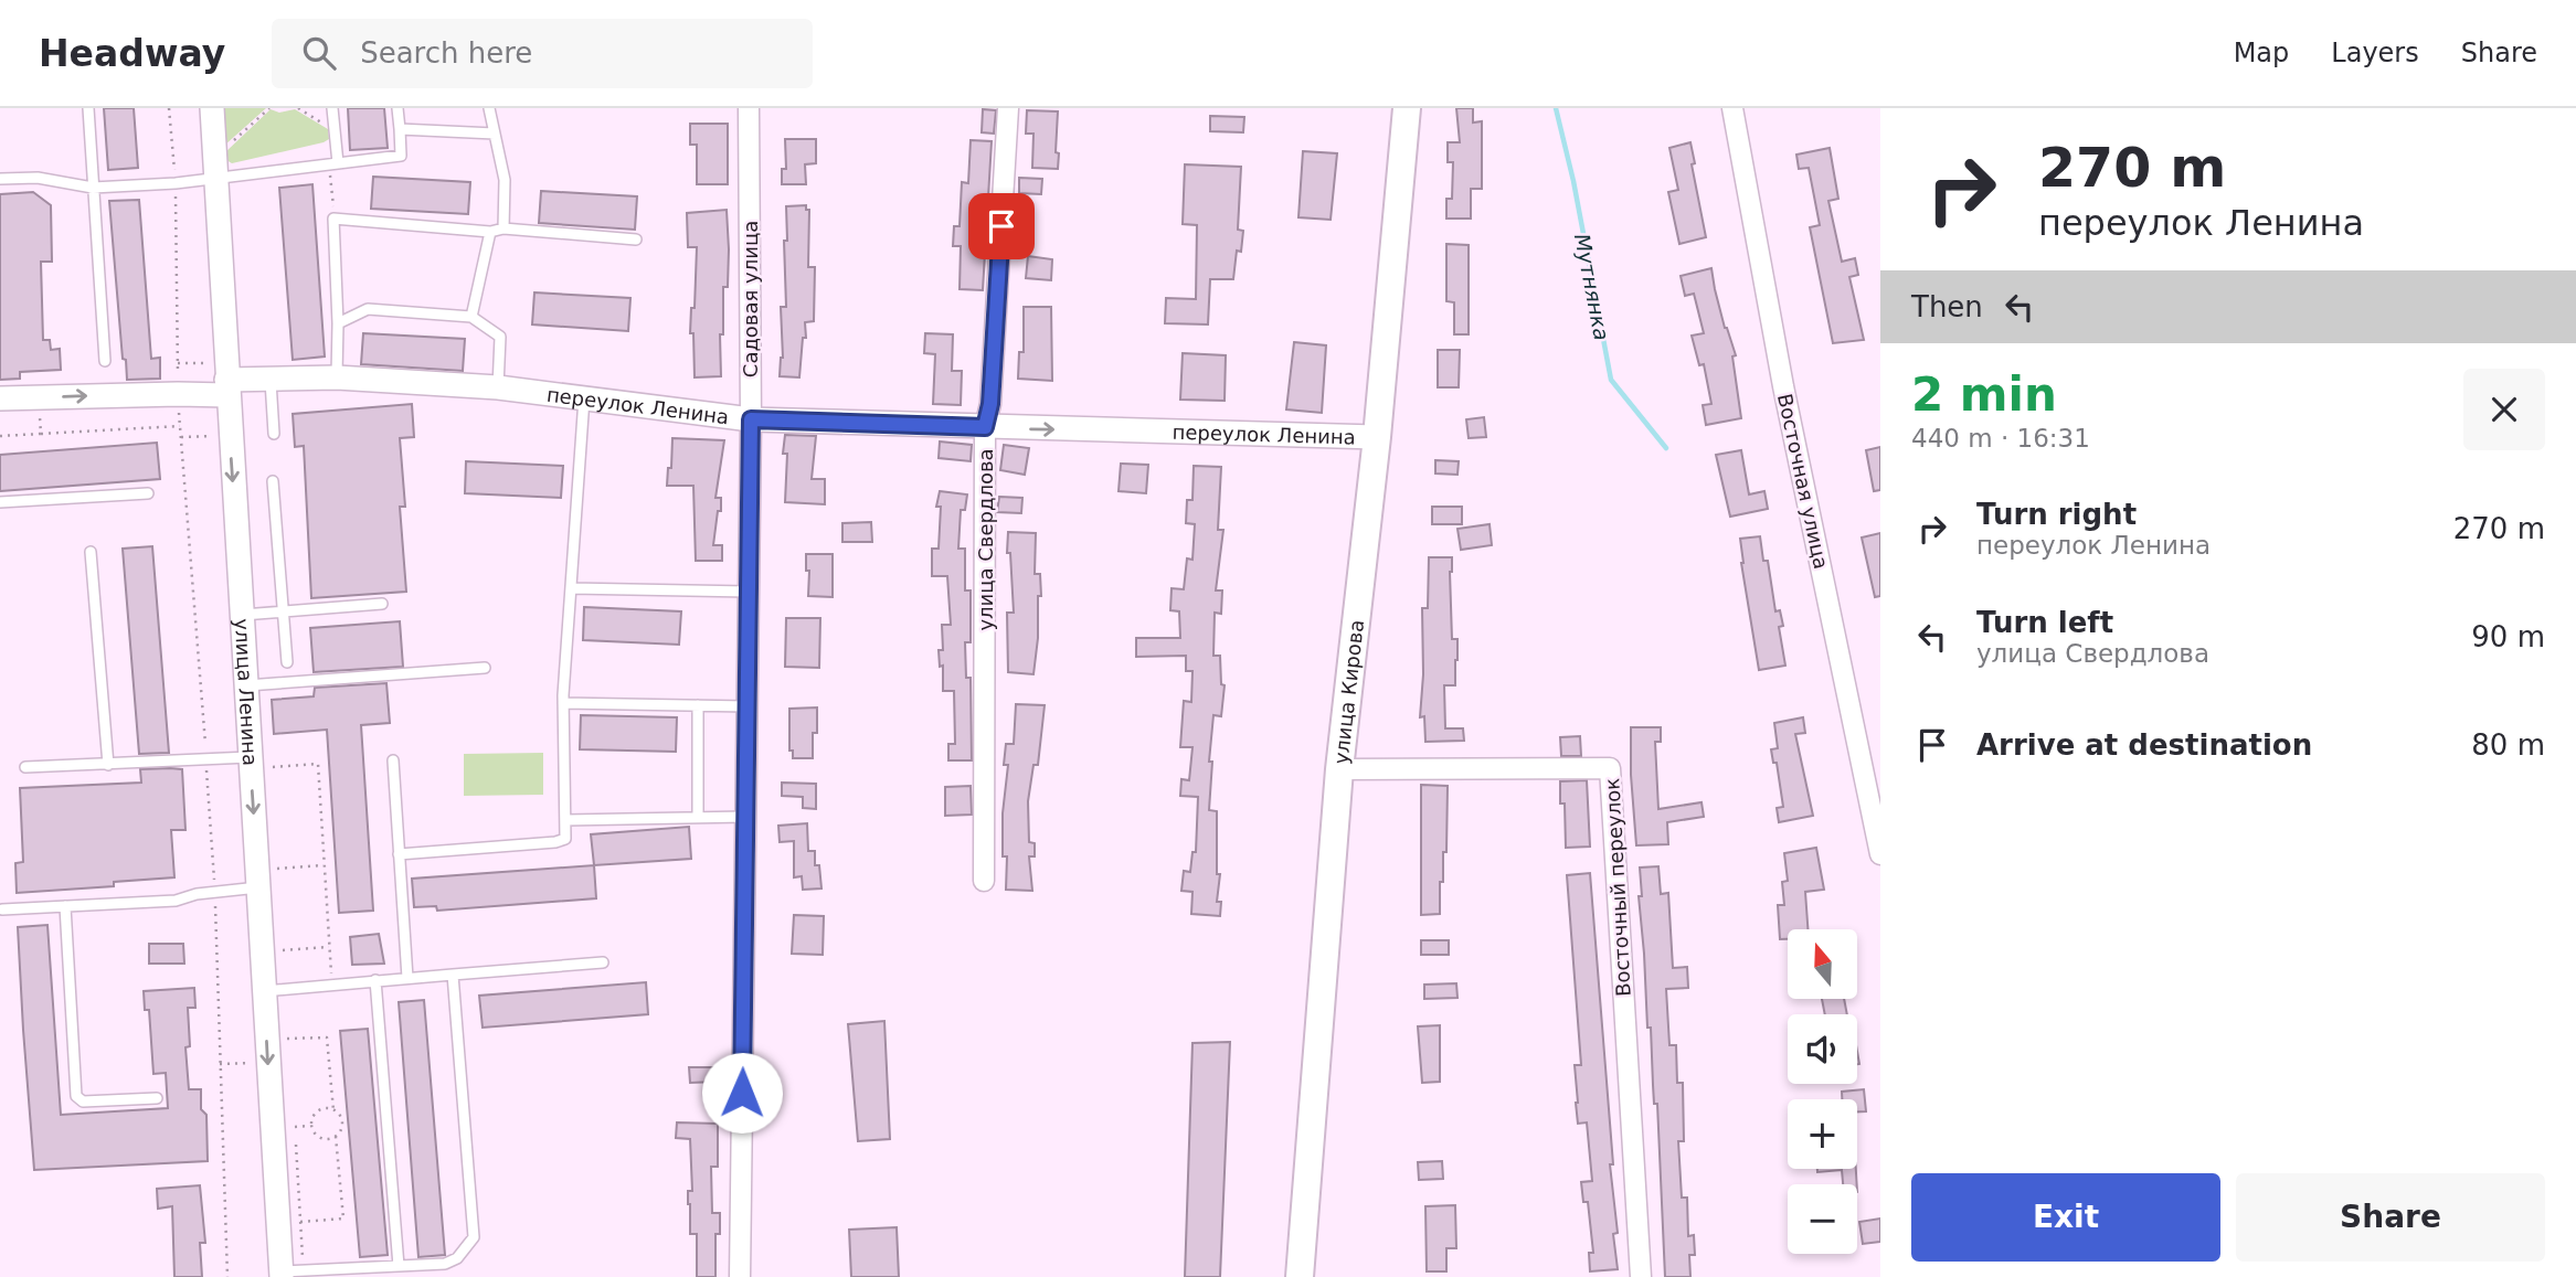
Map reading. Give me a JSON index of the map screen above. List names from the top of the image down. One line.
{"streets":{"main road":["улица Кирова"],"street":["Садовая улица","переулок Ленина","Восточная улица","улица Свердлова","улица Ленина","Восточный переулок"]},"crossings":[["Садовая улица","переулок Ленина"],["переулок Ленина","улица Свердлова"],["переулок Ленина","улица Кирова"],["переулок Ленина","улица Ленина"],["улица Кирова","Восточный переулок"]],"one_way":["переулок Ленина","улица Ленина"],"water":["Мутнянка"],"north":"top","page":{"header":"Headway","search":"Search here","nav":["Map","Layers","Share"],"turn":["270 m","переулок Ленина"],"then":"Then","heading":["2 min","440 m · 16:31"],"list":[{"name":"Turn right","note":"переулок Ленина","value":"270 m"},{"name":"Turn left","note":"улица Свердлова","value":"90 m"},{"name":"Arrive at destination","value":"80 m"}],"map_buttons":["+","−"],"buttons":["Exit","Share"]}}
